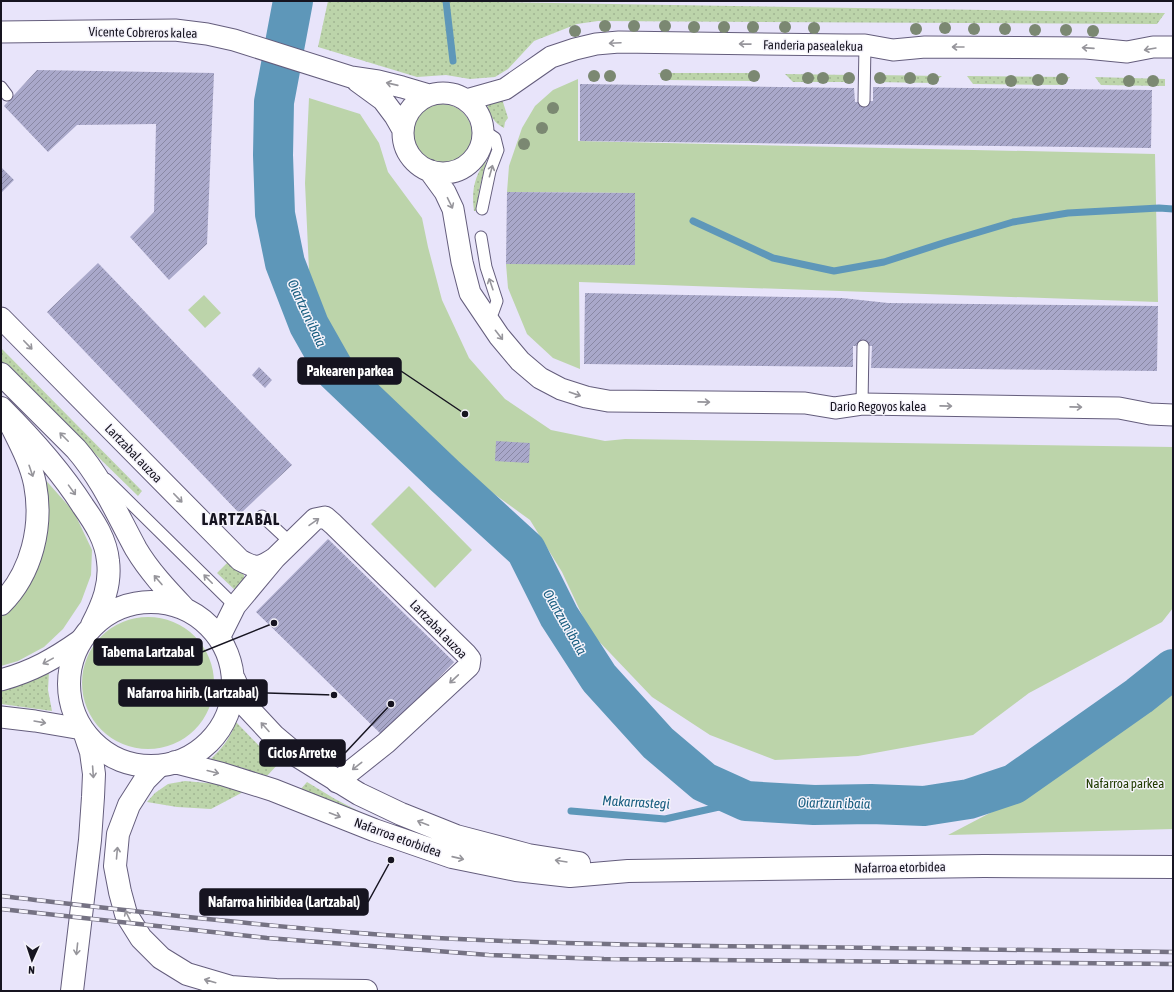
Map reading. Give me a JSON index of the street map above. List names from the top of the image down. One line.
{"streets":{"main road":["Nafarroa etorbidea"],"street":["Vicente Cobreros kalea","Fanderia pasealekua","Dario Regoyos kalea","Lartzabal auzoa"]},"crossings":[["Vicente Cobreros kalea","Fanderia pasealekua"],["Lartzabal auzoa","Nafarroa etorbidea"]],"one_way":["Fanderia pasealekua","Dario Regoyos kalea"],"districts":["LARTZABAL"],"water":["Oiartzun ibaia","Makarrastegi"],"parks":["Nafarroa parkea"],"places":["Pakearen parkea","Taberna Lartzabal","Nafarroa hirib. (Lartzabal)","Ciclos Arretxe","Nafarroa hiribidea (Lartzabal)"],"north":"bottom"}
